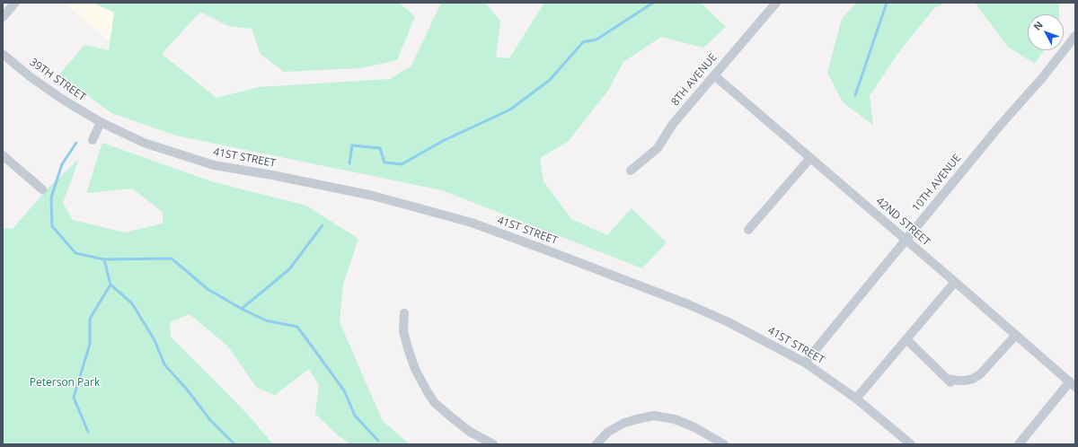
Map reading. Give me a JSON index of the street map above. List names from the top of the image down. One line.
{"streets":{"street":["39TH STREET","8TH AVENUE","41ST STREET","10TH AVENUE","42ND STREET"]},"crossings":[["39TH STREET","41ST STREET"],["8TH AVENUE","42ND STREET"],["41ST STREET","10TH AVENUE"],["10TH AVENUE","42ND STREET"]],"parks":["Peterson Park"],"north":"top left"}
